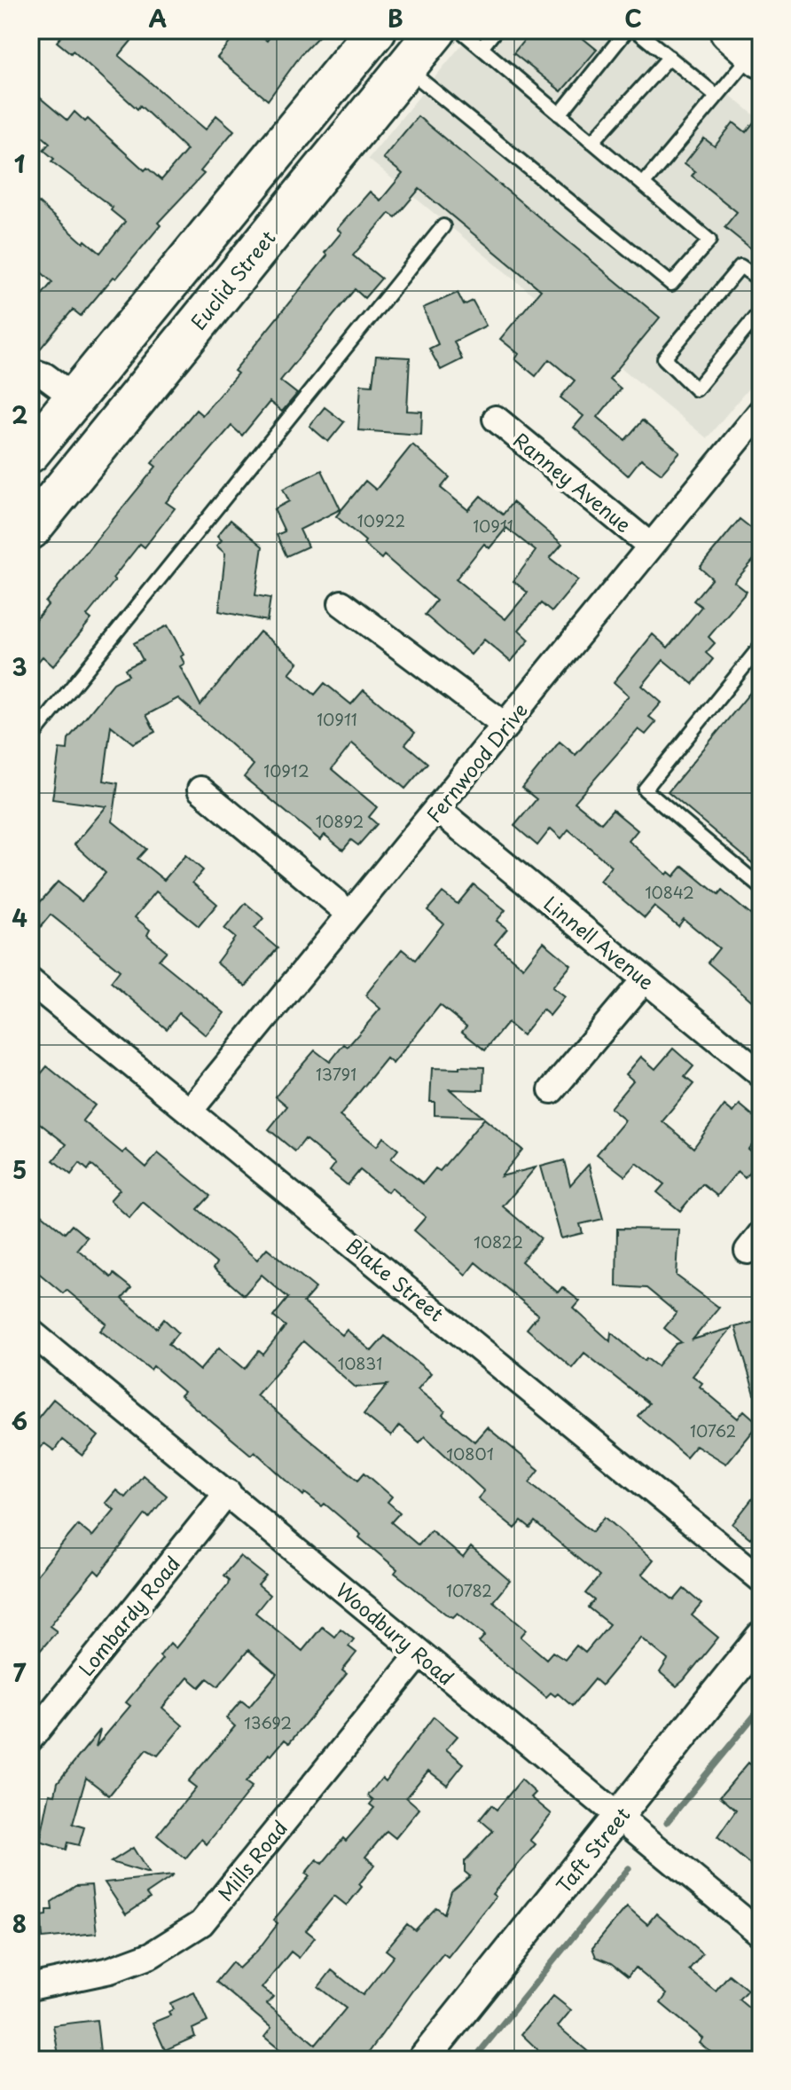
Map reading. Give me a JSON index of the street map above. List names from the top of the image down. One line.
{"streets":{"main road":["Euclid Street"],"street":["Ranney Avenue","Fernwood Drive","Linnell Avenue","Blake Street","Lombardy Road","Woodbury Road","Taft Street","Mills Road"]},"crossings":[["Ranney Avenue","Fernwood Drive"],["Fernwood Drive","Linnell Avenue"],["Fernwood Drive","Blake Street"],["Lombardy Road","Woodbury Road"],["Woodbury Road","Taft Street"],["Woodbury Road","Mills Road"]],"house_numbers":["10922","10911","10911","10912","10892","10842","13791","10822","10831","10762","10801","10782","13692"],"grid":{"columns":["A","B","C"],"rows":["1","2","3","4","5","6","7","8"]}}
